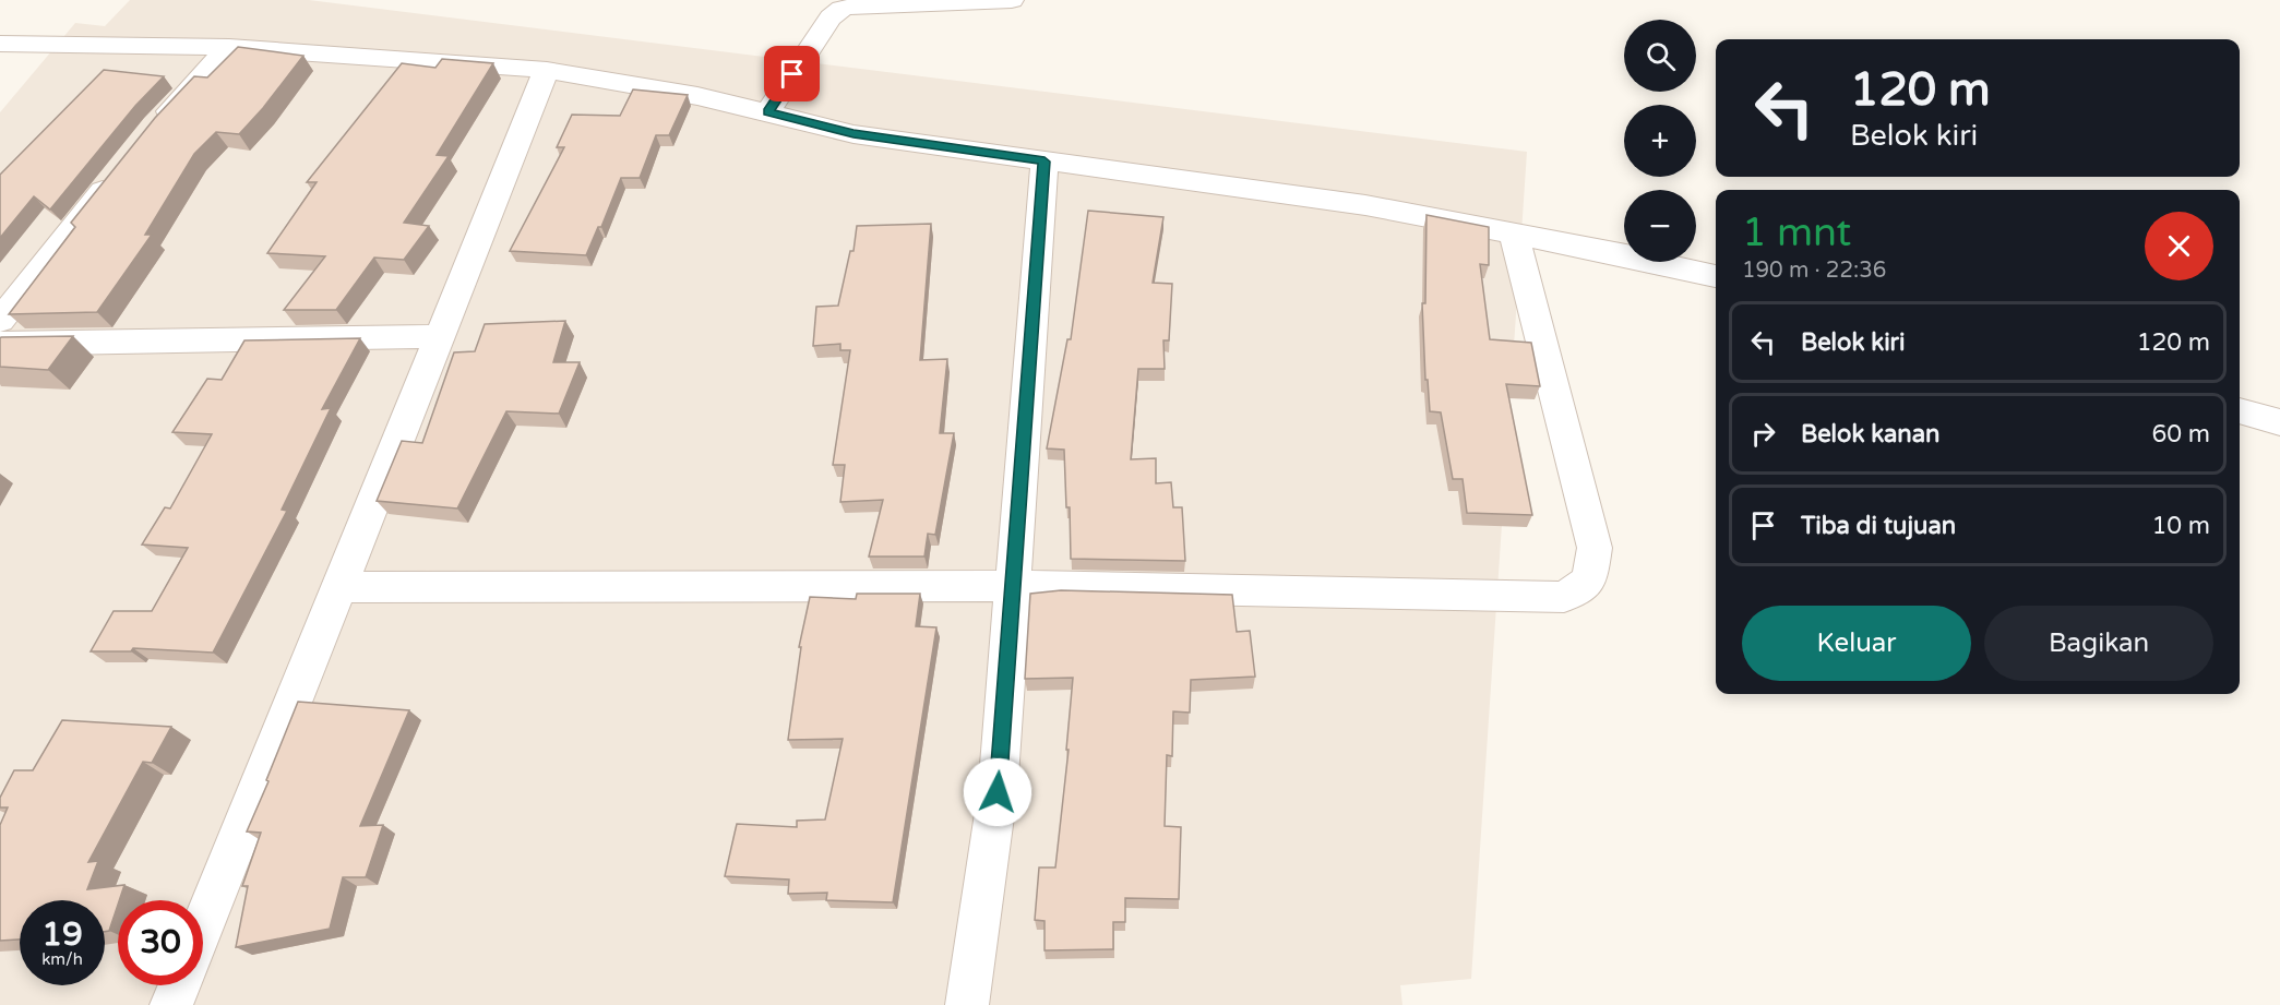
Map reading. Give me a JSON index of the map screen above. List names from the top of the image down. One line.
{"page":{"map_buttons":["+","−"],"turn":["120 m","Belok kiri"],"heading":["1 mnt","190 m · 22:36"],"list":[{"name":"Belok kiri","value":"120 m"},{"name":"Belok kanan","value":"60 m"},{"name":"Tiba di tujuan","value":"10 m"}],"buttons":["Keluar","Bagikan"],"speed":"19 km/h","limit":"30"}}
